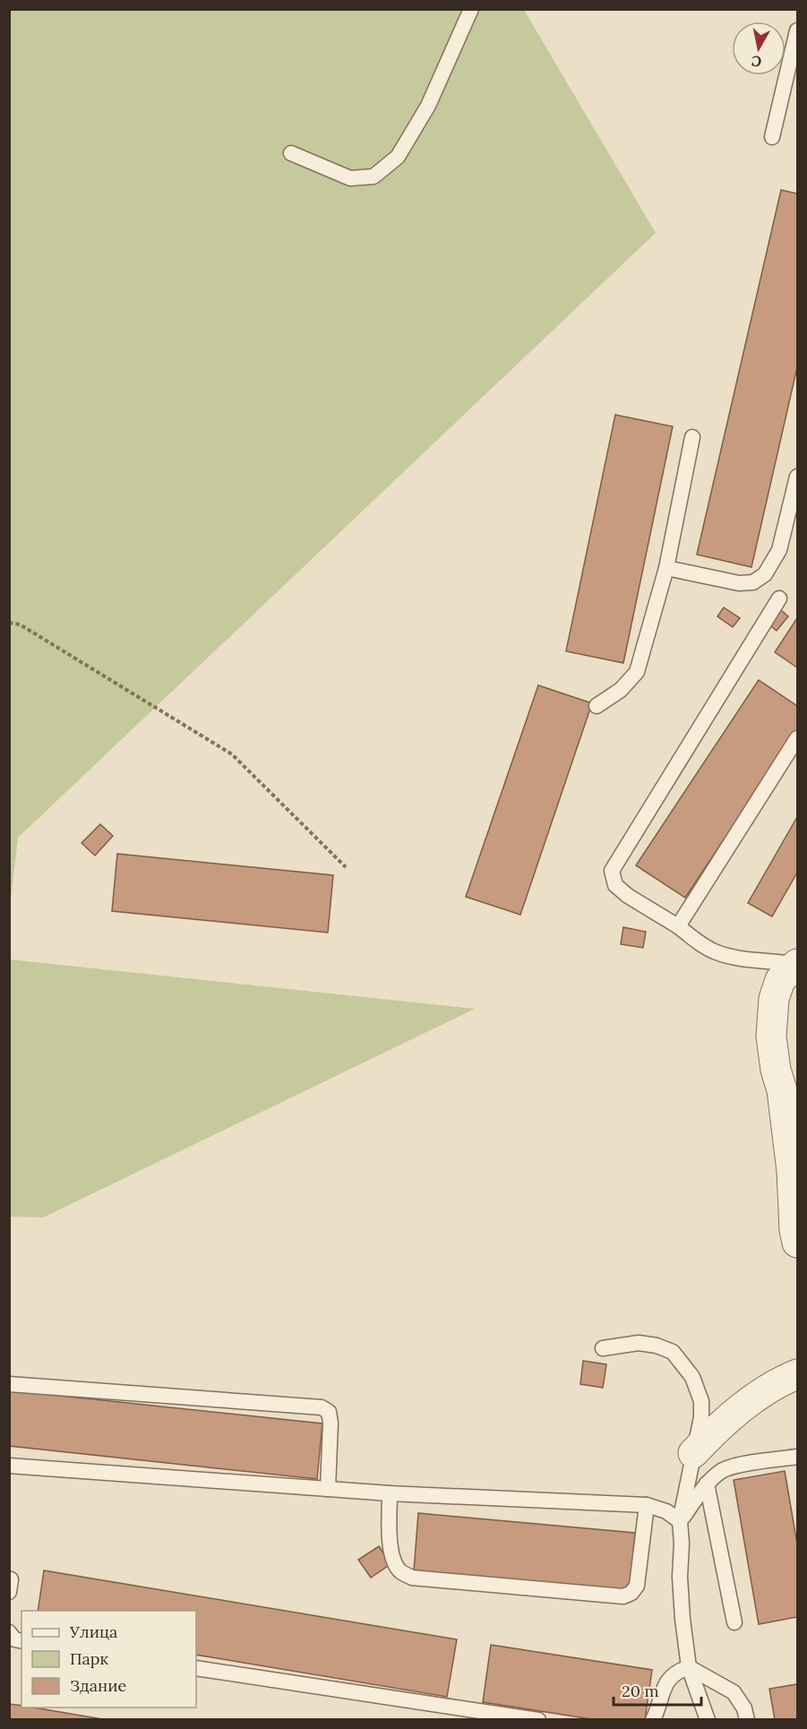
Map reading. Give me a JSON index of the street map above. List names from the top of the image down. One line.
{"legend":["Улица","Парк","Здание"],"scale_bar":"20 m","north":"bottom"}
